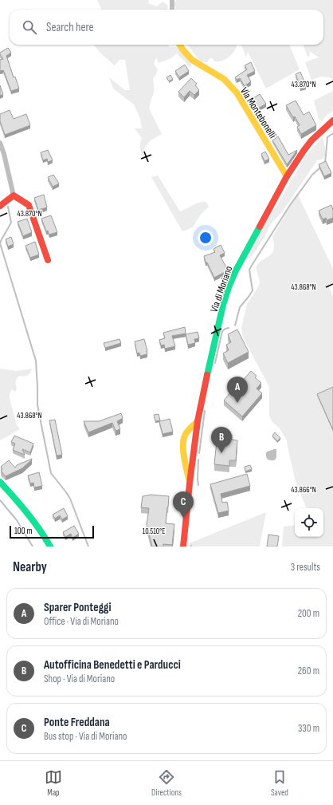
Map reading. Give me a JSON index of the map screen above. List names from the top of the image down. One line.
{"streets":{"main road":["Via Montebonelli","Via di Moriano"]},"crossings":[["Via Montebonelli","Via di Moriano"]],"scale_bar":"100 m","page":{"search":"Search here","pins":["A","B","C"],"scale":"100 m","heading":["Nearby","3 results"],"list":[{"mark":"A","name":"Sparer Ponteggi","note":"Office · Via di Moriano","value":"200 m"},{"mark":"B","name":"Autofficina Benedetti e Parducci","note":"Shop · Via di Moriano","value":"260 m"},{"mark":"C","name":"Ponte Freddana","note":"Bus stop · Via di Moriano","value":"330 m"}],"nav":["Map","Directions","Saved"]},"coordinates":["43.870°N","43.868°N","43.866°N","10.510°E"]}
